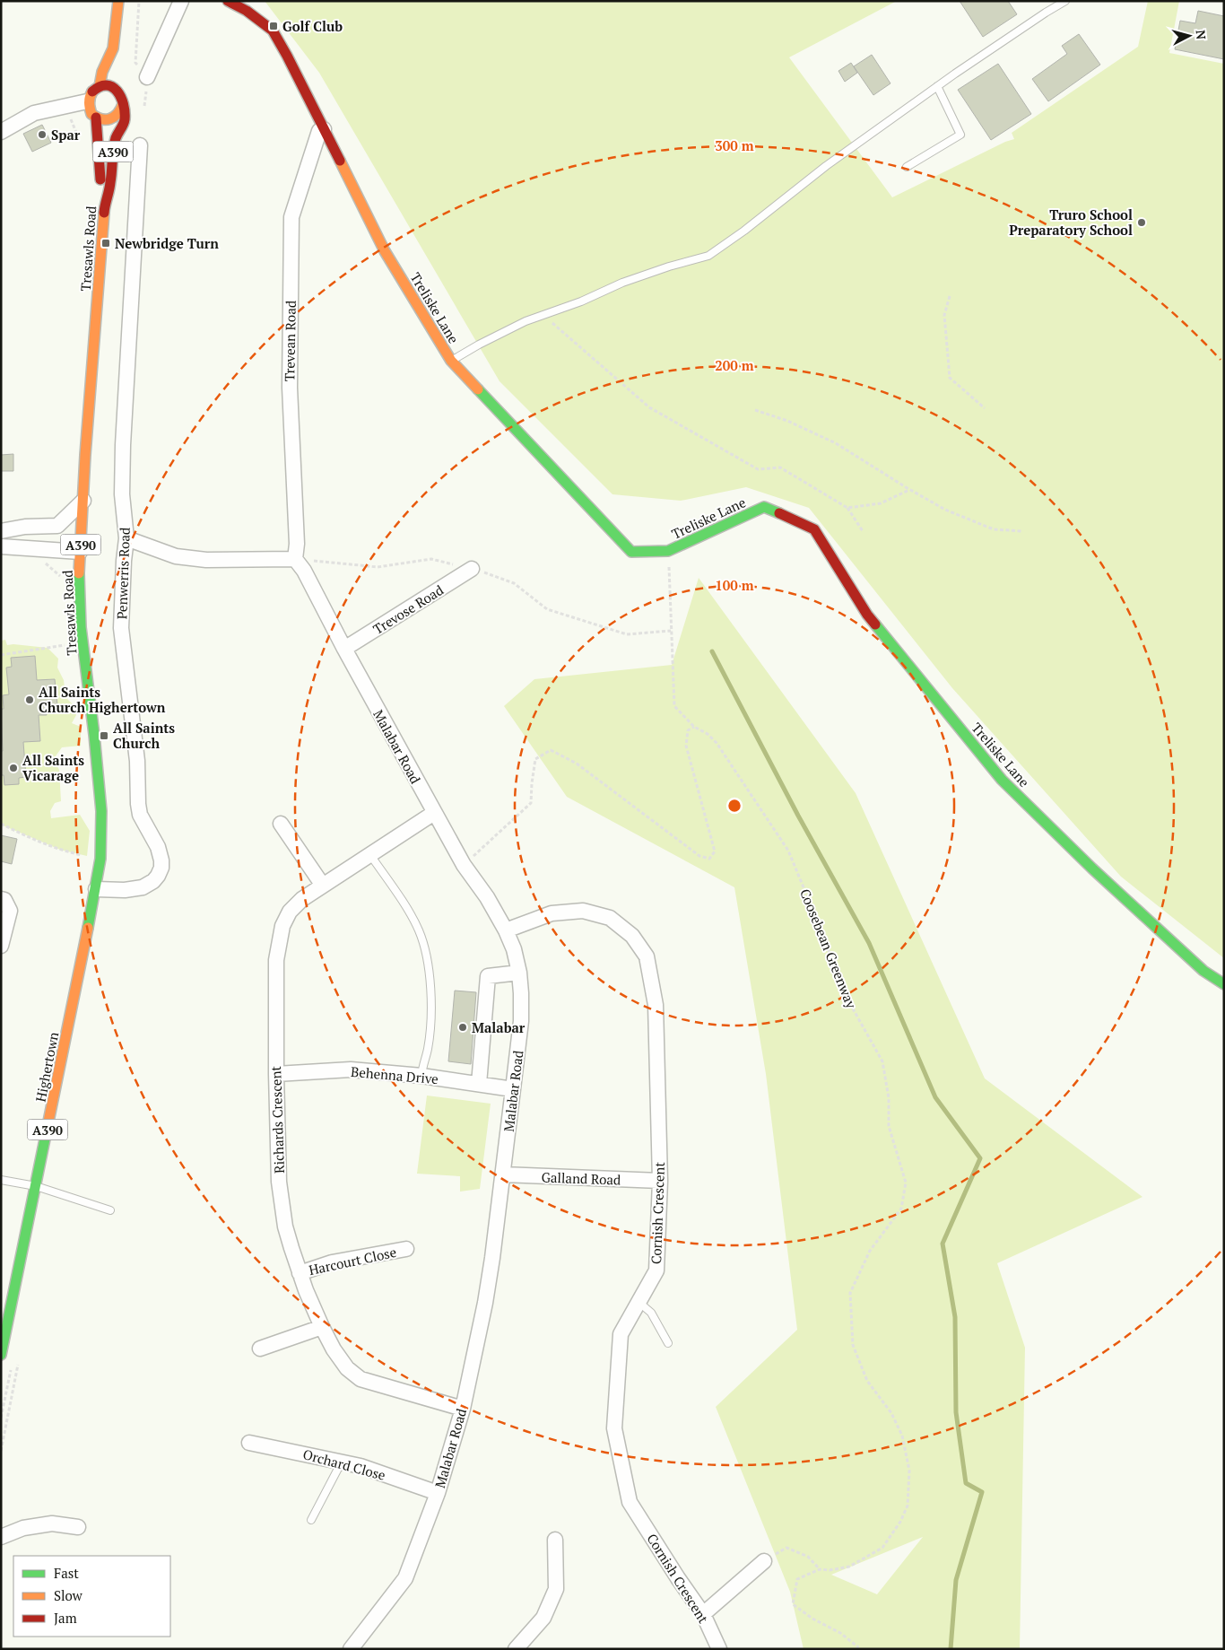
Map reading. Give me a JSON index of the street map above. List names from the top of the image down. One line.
{"streets":{"main road":["A390","Tresawls Road","Treliske Lane","Highertown"],"street":["Trevean Road","Penwerris Road","Trevose Road","Malabar Road","Behenna Drive","Richards Crescent","Galland Road","Cornish Crescent","Harcourt Close","Orchard Close"],"path":["Coosebean Greenway"]},"crossings":[["Tresawls Road","Penwerris Road"],["Tresawls Road","Highertown"],["Treliske Lane","Trevean Road"],["Treliske Lane","Coosebean Greenway"],["Trevean Road","Malabar Road"],["Penwerris Road","Highertown"],["Trevose Road","Malabar Road"],["Malabar Road","Behenna Drive"],["Malabar Road","Richards Crescent"],["Malabar Road","Galland Road"],["Malabar Road","Cornish Crescent"],["Malabar Road","Orchard Close"],["Behenna Drive","Richards Crescent"],["Richards Crescent","Harcourt Close"],["Galland Road","Cornish Crescent"]],"places":{"transit":["Golf Club","Newbridge Turn","All Saints Church"],"other":["Spar","Truro School Preparatory School","All Saints Church Highertown","All Saints Vicarage","Malabar"]},"legend":["Fast","Slow","Jam"],"north":"right","rings":["300 m","200 m","100 m"]}
